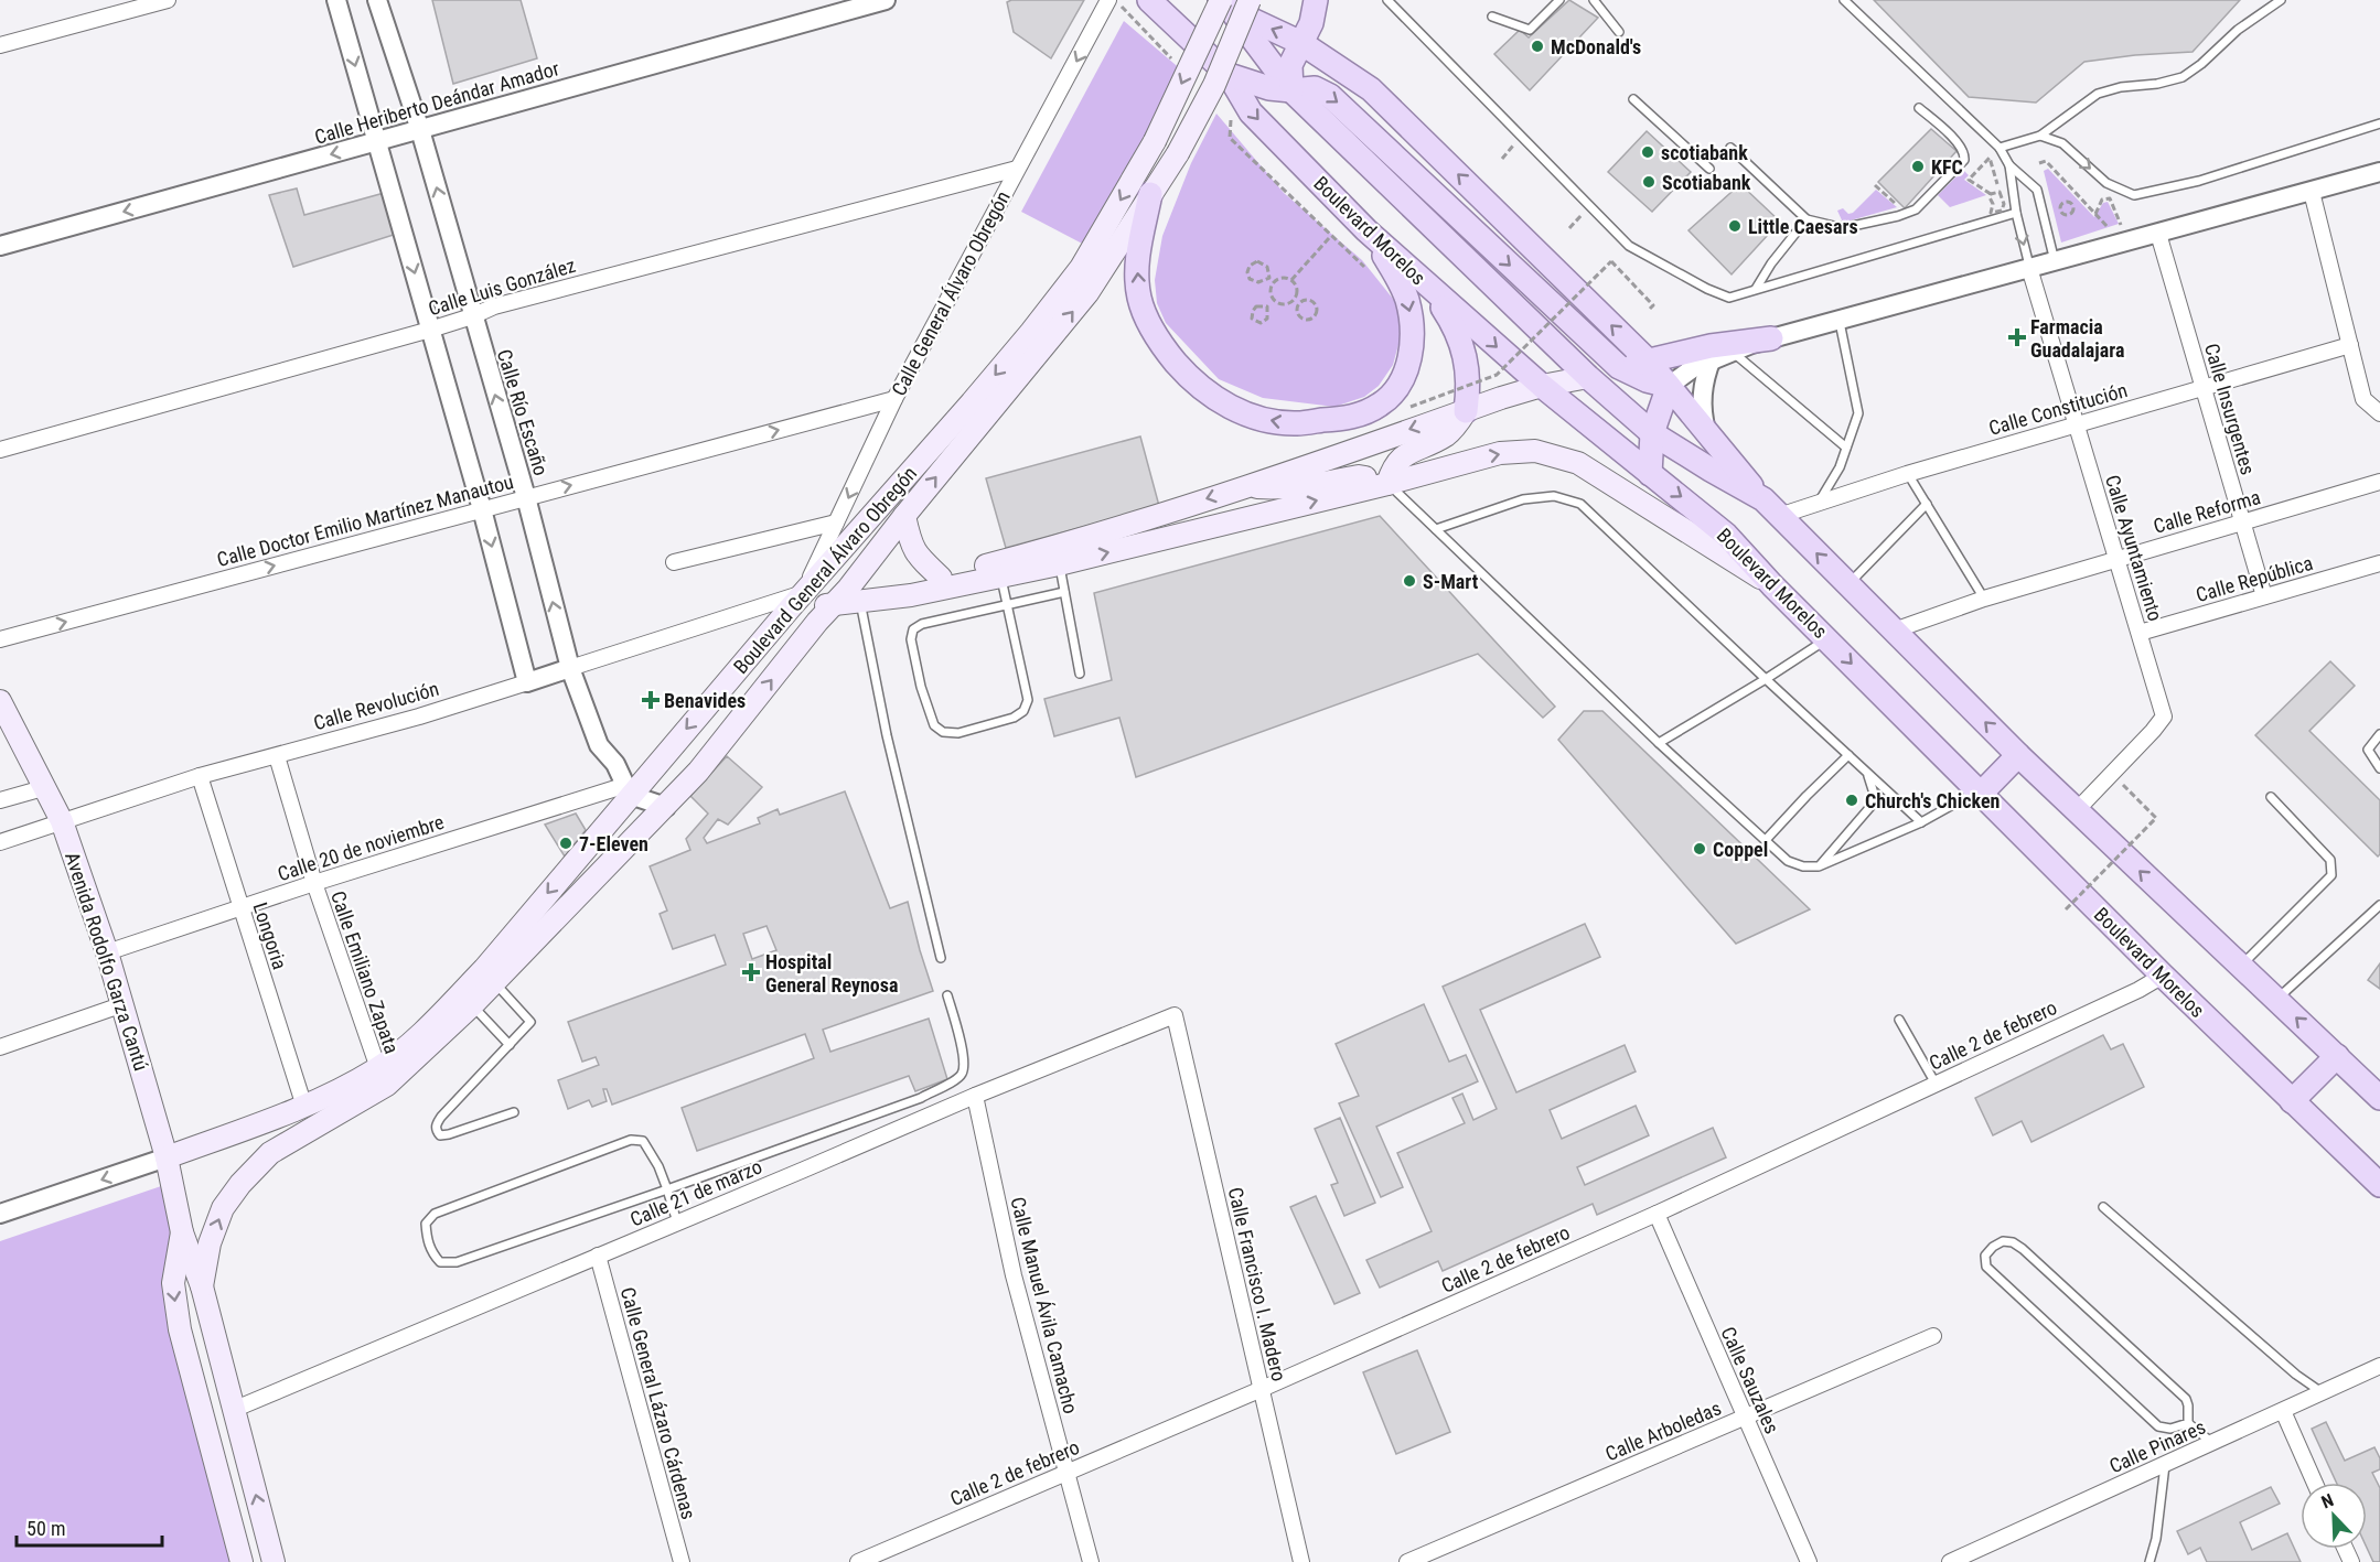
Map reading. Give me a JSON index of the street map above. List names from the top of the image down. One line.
{"streets":{"main road":["Boulevard Morelos","Boulevard General Álvaro Obregón","Avenida Rodolfo Garza Cantú"],"street":["Calle Heriberto Deándar Amador","Calle Luis González","Calle General Álvaro Obregón","Calle Constitución","Calle Insurgentes","Calle Río Escaño","Calle Reforma","Calle Doctor Emilio Martínez Manautou","Calle Ayuntamiento","Calle República","Calle Revolución","Calle 20 de noviembre","Longoria","Calle Emiliano Zapata","Calle 2 de febrero","Calle 21 de marzo","Calle Francisco I. Madero","Calle Manuel Ávila Camacho","Calle Sauzales","Calle General Lázaro Cárdenas","Calle Arboledas","Calle Pinares"]},"crossings":[["Calle Heriberto Deándar Amador","Calle Río Escaño"],["Boulevard Morelos","Calle 2 de febrero"],["Calle Luis González","Calle General Álvaro Obregón"],["Calle Luis González","Calle Río Escaño"],["Calle General Álvaro Obregón","Calle Doctor Emilio Martínez Manautou"],["Calle General Álvaro Obregón","Boulevard General Álvaro Obregón"],["Calle General Álvaro Obregón","Calle Revolución"],["Calle Constitución","Calle Insurgentes"],["Calle Constitución","Calle Ayuntamiento"],["Calle Insurgentes","Calle Reforma"],["Calle Insurgentes","Calle República"],["Calle Río Escaño","Calle Doctor Emilio Martínez Manautou"],["Calle Río Escaño","Boulevard General Álvaro Obregón"],["Calle Río Escaño","Calle Revolución"],["Calle Río Escaño","Calle 20 de noviembre"],["Calle Reforma","Calle Ayuntamiento"],["Calle Ayuntamiento","Calle República"],["Boulevard General Álvaro Obregón","Calle Revolución"],["Boulevard General Álvaro Obregón","Calle 20 de noviembre"],["Boulevard General Álvaro Obregón","Longoria"],["Boulevard General Álvaro Obregón","Avenida Rodolfo Garza Cantú"],["Boulevard General Álvaro Obregón","Calle Emiliano Zapata"],["Calle Revolución","Longoria"],["Calle Revolución","Avenida Rodolfo Garza Cantú"],["Calle Revolución","Calle Emiliano Zapata"],["Calle 20 de noviembre","Longoria"],["Calle 20 de noviembre","Avenida Rodolfo Garza Cantú"],["Calle 20 de noviembre","Calle Emiliano Zapata"],["Avenida Rodolfo Garza Cantú","Calle 21 de marzo"],["Calle 2 de febrero","Calle Francisco I. Madero"],["Calle 2 de febrero","Calle Manuel Ávila Camacho"],["Calle 2 de febrero","Calle Sauzales"],["Calle 21 de marzo","Calle Francisco I. Madero"],["Calle 21 de marzo","Calle Manuel Ávila Camacho"],["Calle 21 de marzo","Calle General Lázaro Cárdenas"],["Calle Sauzales","Calle Arboledas"]],"one_way":["Calle Heriberto Deándar Amador","Calle General Álvaro Obregón","Calle Doctor Emilio Martínez Manautou"],"places":{"other":["McDonald's","scotiabank","KFC","Scotiabank","Little Caesars","S-Mart","Church's Chicken","7-Eleven","Coppel"],"health":["Farmacia Guadalajara","Benavides","Hospital General Reynosa"]},"scale_bar":"50 m","north":"top left"}
